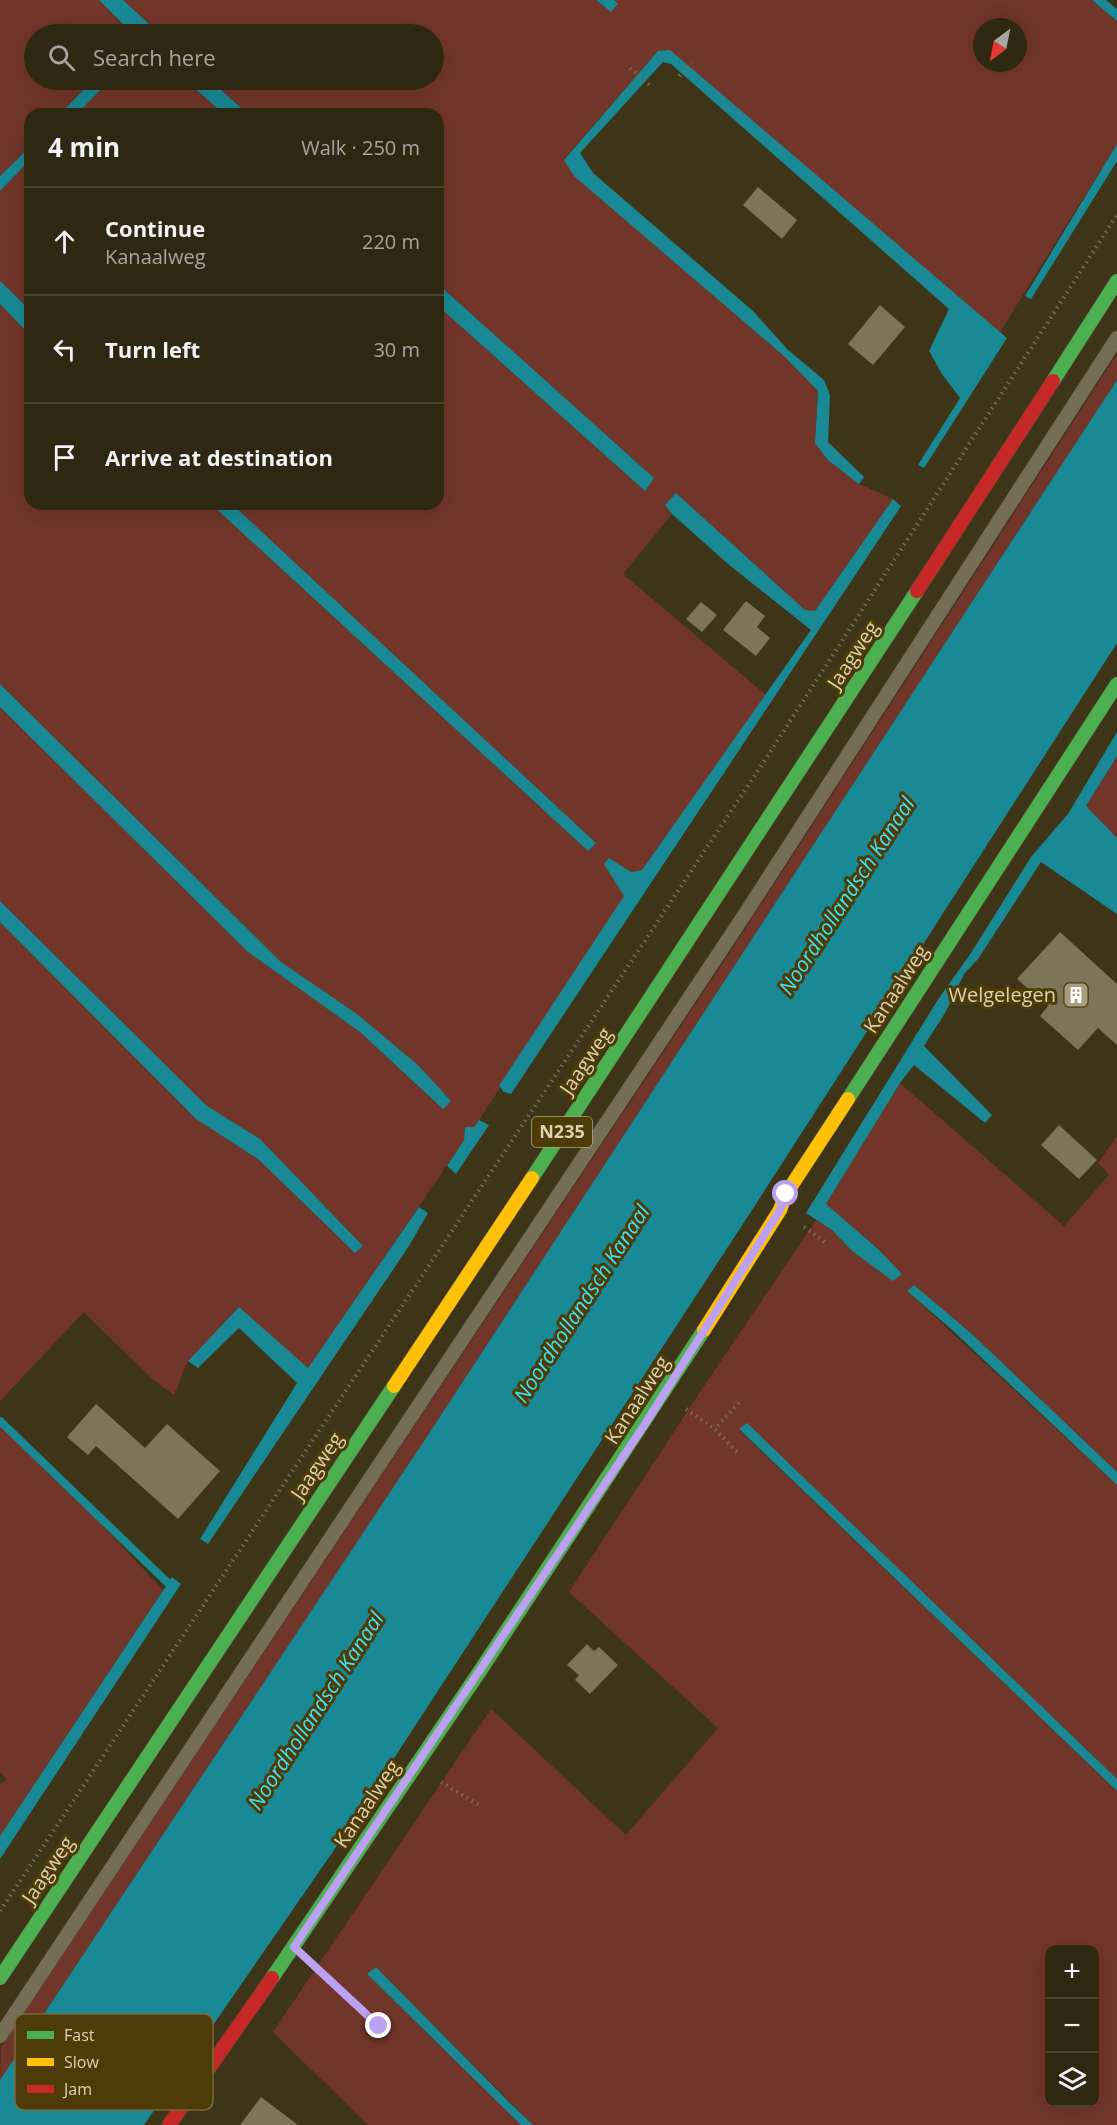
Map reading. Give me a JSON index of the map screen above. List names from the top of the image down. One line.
{"streets":{"main road":["Jaagweg","Kanaalweg","N235"]},"water":["Noordhollandsch Kanaal"],"places":{"building":["Welgelegen"]},"legend":["Fast","Slow","Jam"],"north":"bottom left","page":{"search":"Search here","heading":["4 min","Walk · 250 m"],"list":[["Continue","Kanaalweg","220 m"],["Turn left","30 m"],"Arrive at destination"],"map_buttons":["+","−"]}}
